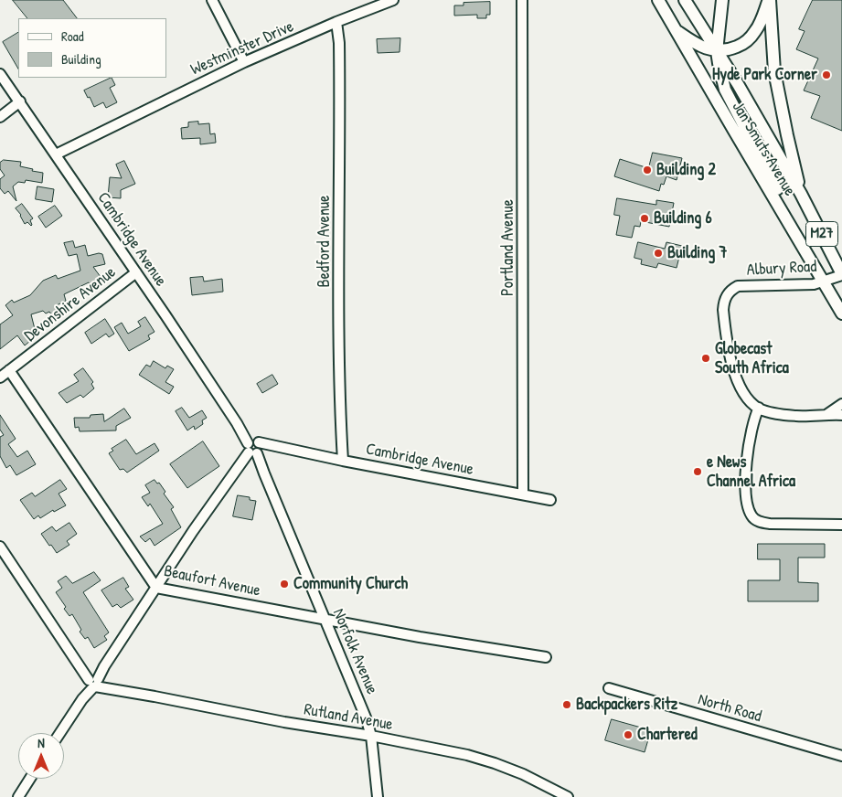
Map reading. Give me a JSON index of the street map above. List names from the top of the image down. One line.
{"streets":{"main road":["Jan Smuts Avenue","M27"],"street":["Westminster Drive","Cambridge Avenue","Bedford Avenue","Portland Avenue","Albury Road","Devonshire Avenue","Beaufort Avenue","Norfolk Avenue","North Road","Rutland Avenue"]},"crossings":[["Westminster Drive","Cambridge Avenue"],["Westminster Drive","Bedford Avenue"],["Jan Smuts Avenue","Albury Road"],["Cambridge Avenue","Bedford Avenue"],["Cambridge Avenue","Portland Avenue"],["Cambridge Avenue","Devonshire Avenue"],["Cambridge Avenue","Norfolk Avenue"],["Devonshire Avenue","Beaufort Avenue"],["Beaufort Avenue","Norfolk Avenue"],["Norfolk Avenue","Rutland Avenue"]],"places":["Hyde Park Corner","Building 2","Building 6","Building 7","Globecast South Africa","e News Channel Africa","Community Church","Backpackers Ritz","Chartered"],"legend":["Road","Building"],"north":"top"}
